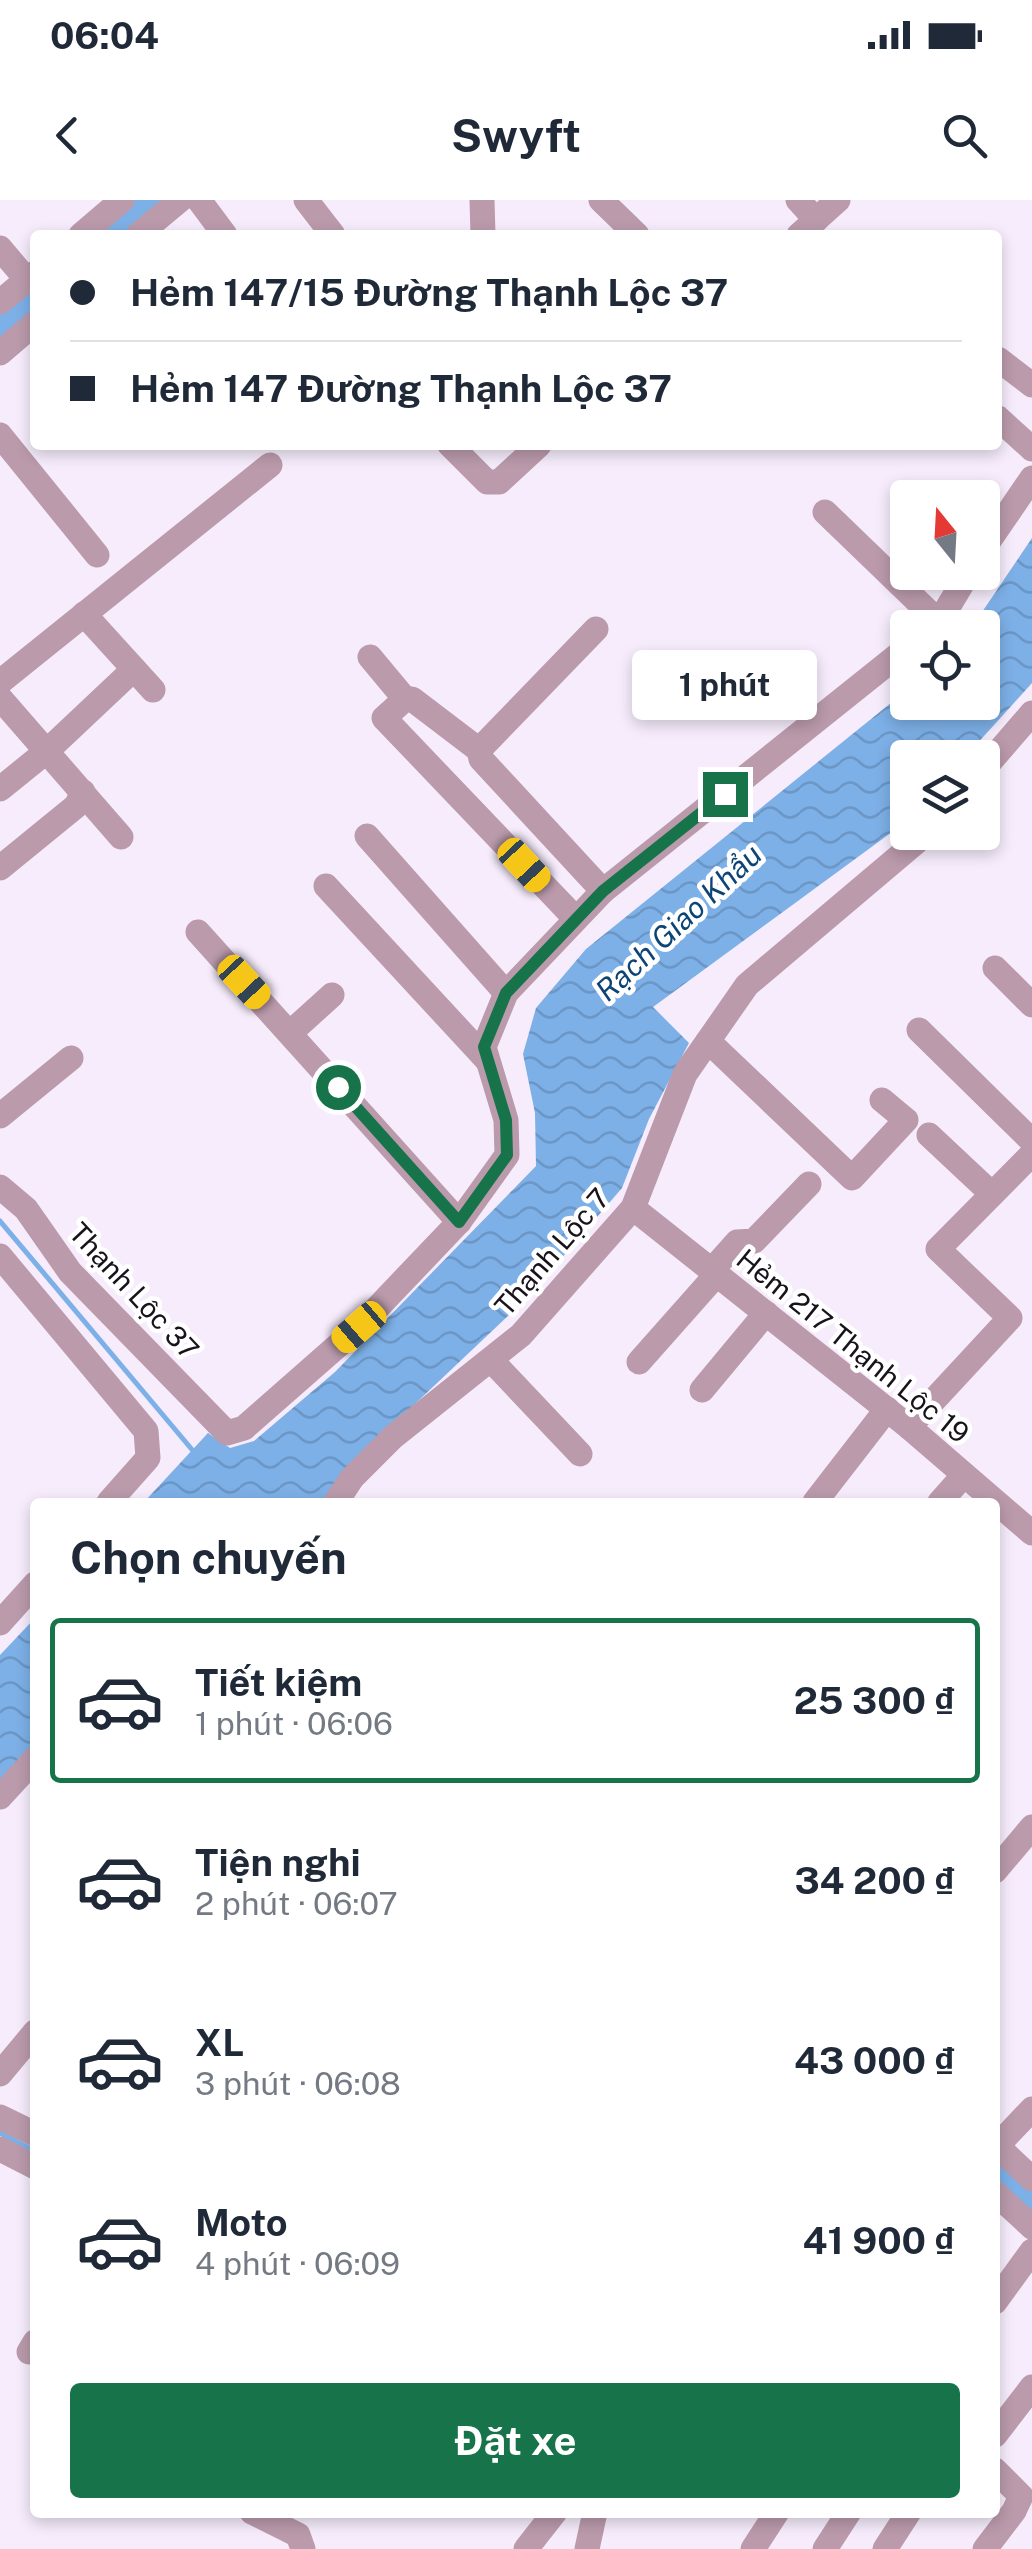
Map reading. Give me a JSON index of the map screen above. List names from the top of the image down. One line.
{"streets":{"street":["Thạnh Lộc 7","Thạnh Lộc 37","Hẻm 217 Thạnh Lộc 19"]},"crossings":[["Thạnh Lộc 7","Hẻm 217 Thạnh Lộc 19"]],"water":["Rạch Giao Khẩu"],"north":"top","page":{"status":"06:04","header":"Swyft","banner":["Hẻm 147/15 Đường Thạnh Lộc 37","Hẻm 147 Đường Thạnh Lộc 37"],"bubble":"1 phút","heading":"Chọn chuyến","list":[{"name":"Tiết kiệm","note":"1 phút · 06:06","value":"25 300 ₫"},{"name":"Tiện nghi","note":"2 phút · 06:07","value":"34 200 ₫"},{"name":"XL","note":"3 phút · 06:08","value":"43 000 ₫"},{"name":"Moto","note":"4 phút · 06:09","value":"41 900 ₫"}],"buttons":"Đặt xe"}}
